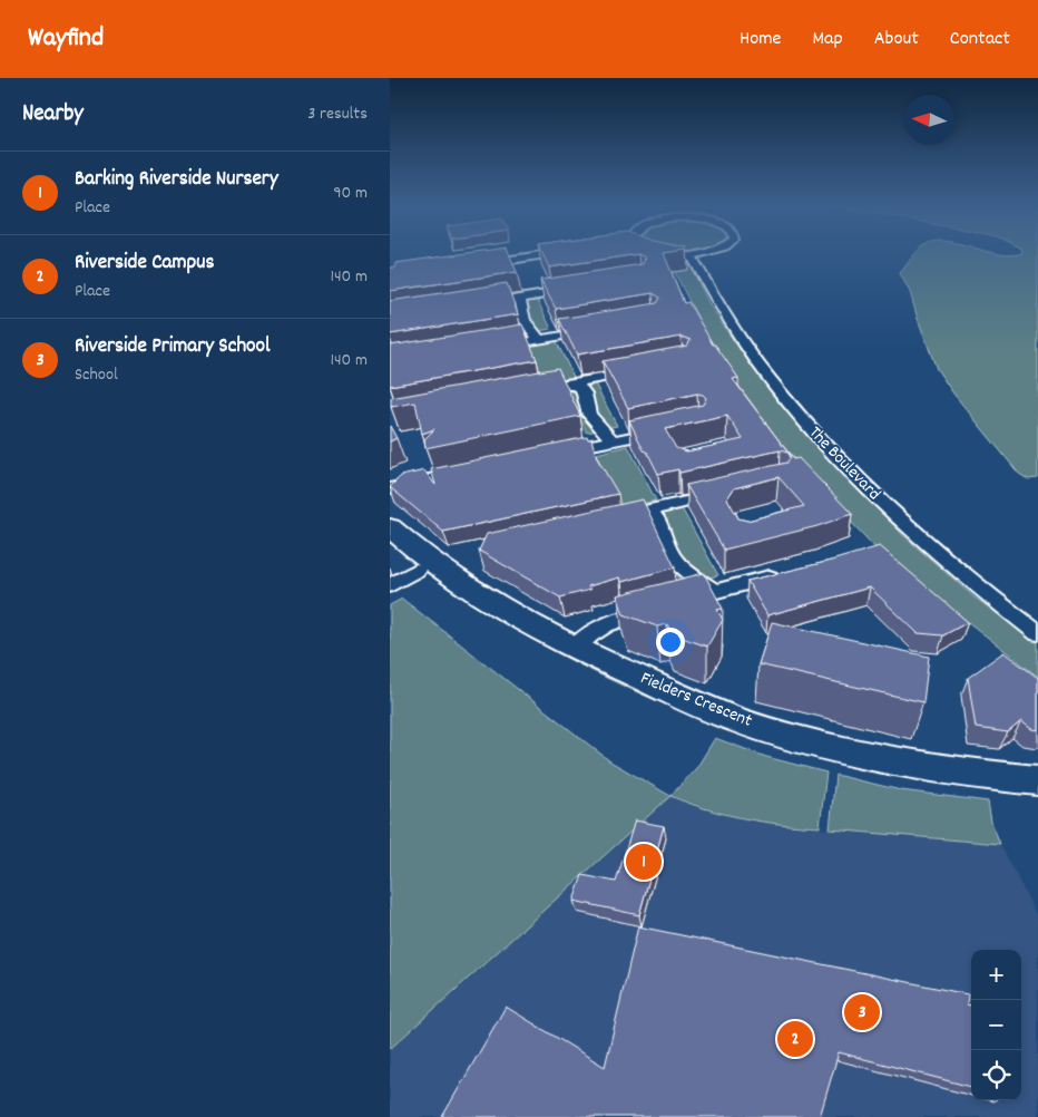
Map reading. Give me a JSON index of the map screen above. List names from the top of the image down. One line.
{"streets":{"street":["The Boulevard","Fielders Crescent"]},"north":"left","page":{"header":"Wayfind","nav":["Home","Map","About","Contact"],"heading":["Nearby","3 results"],"list":[{"mark":"1","name":"Barking Riverside Nursery","note":"Place","value":"90 m"},{"mark":"2","name":"Riverside Campus","note":"Place","value":"140 m"},{"mark":"3","name":"Riverside Primary School","note":"School","value":"140 m"}],"pins":["1","3","2"],"map_buttons":["+","−"]}}
